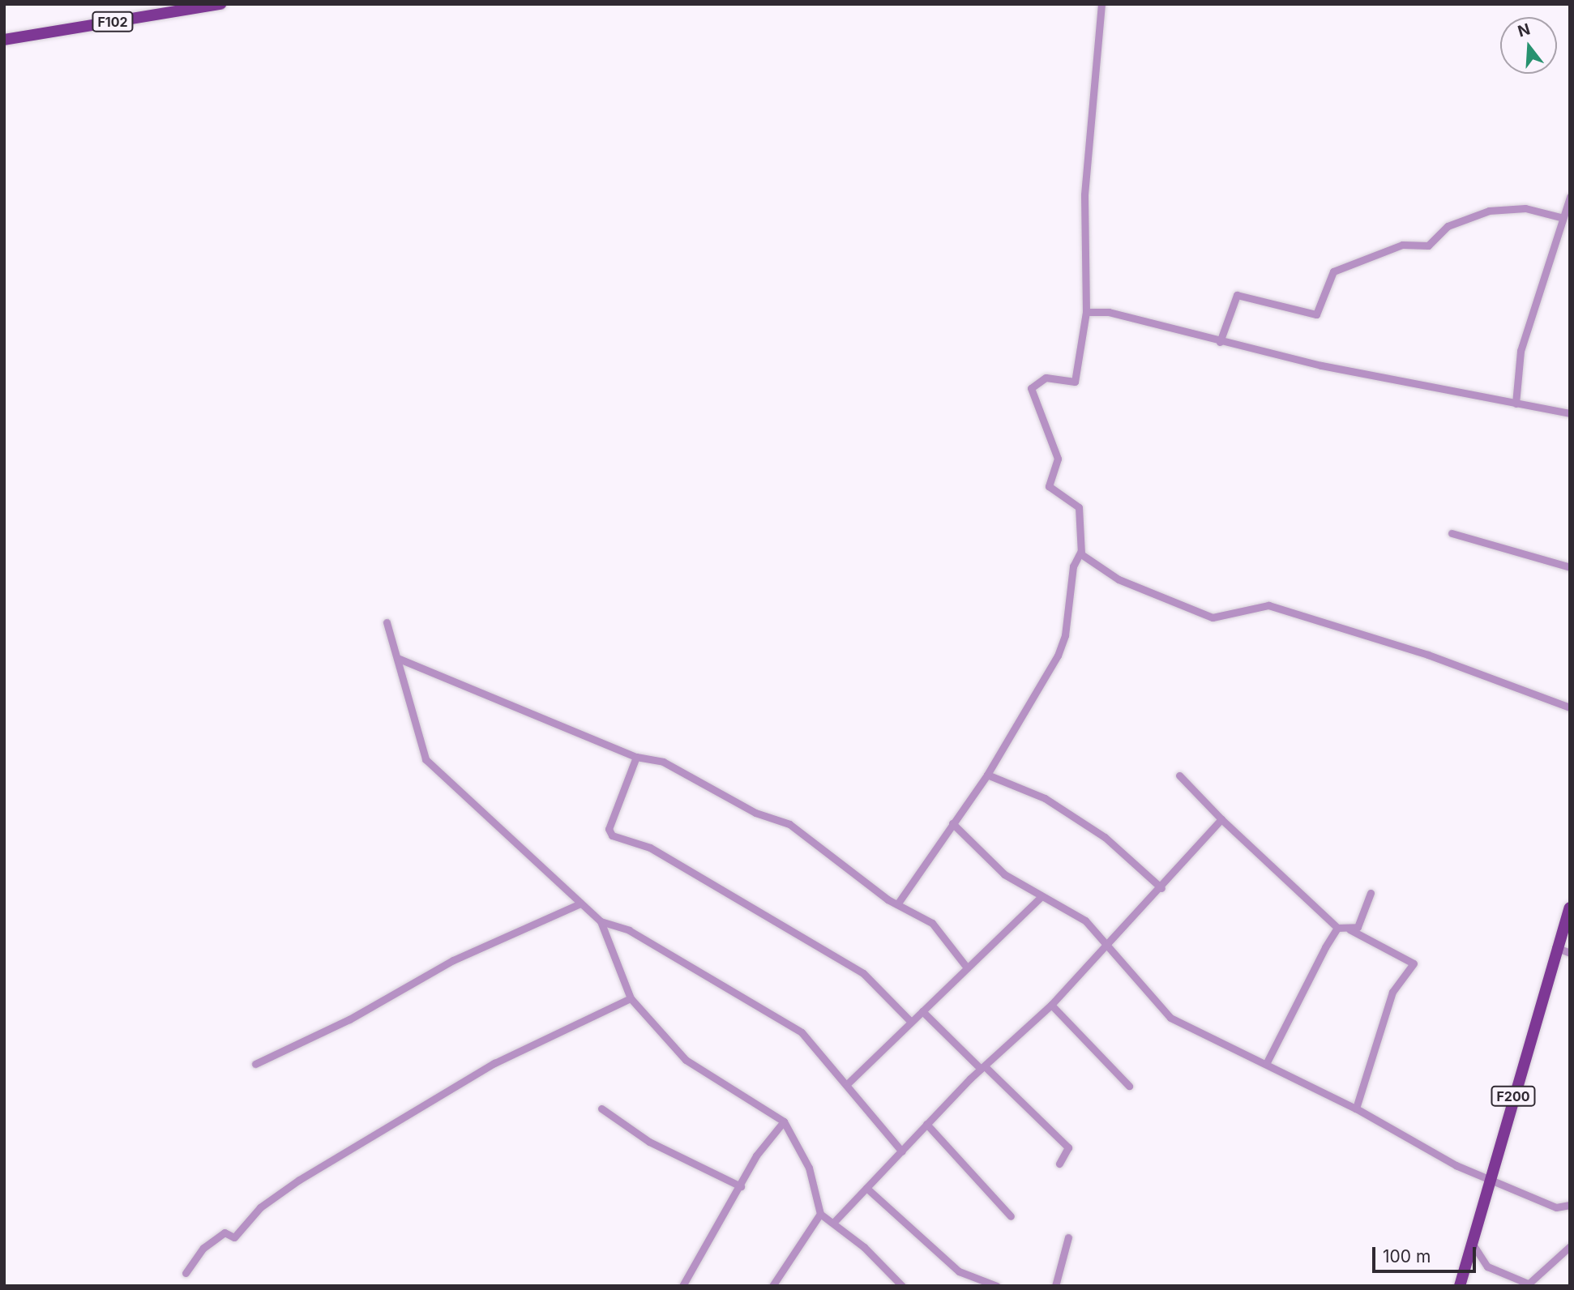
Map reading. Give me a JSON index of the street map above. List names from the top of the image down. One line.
{"streets":{"main road":["F102","F200"]},"scale_bar":"100 m","north":"top"}
